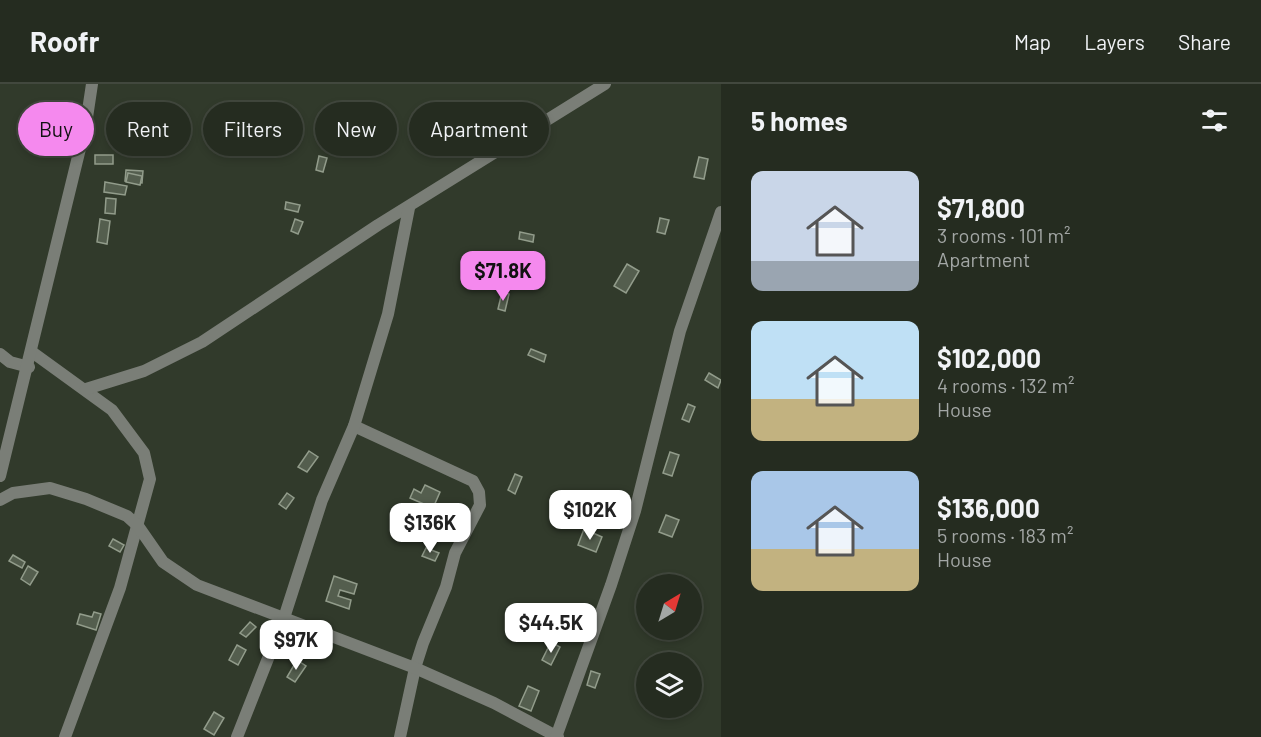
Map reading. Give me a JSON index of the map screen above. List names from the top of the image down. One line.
{"north":"top right","page":{"header":"Roofr","nav":["Map","Layers","Share"],"heading":"5 homes","chip":["Buy","Rent","Filters","New","Apartment"],"list":[{"name":"$71,800","note":"3 rooms · 101 m² · Apartment"},{"name":"$102,000","note":"4 rooms · 132 m² · House"},{"name":"$136,000","note":"5 rooms · 183 m² · House"}],"price":["$71.8K","$102K","$136K","$44.5K","$97K"]}}
